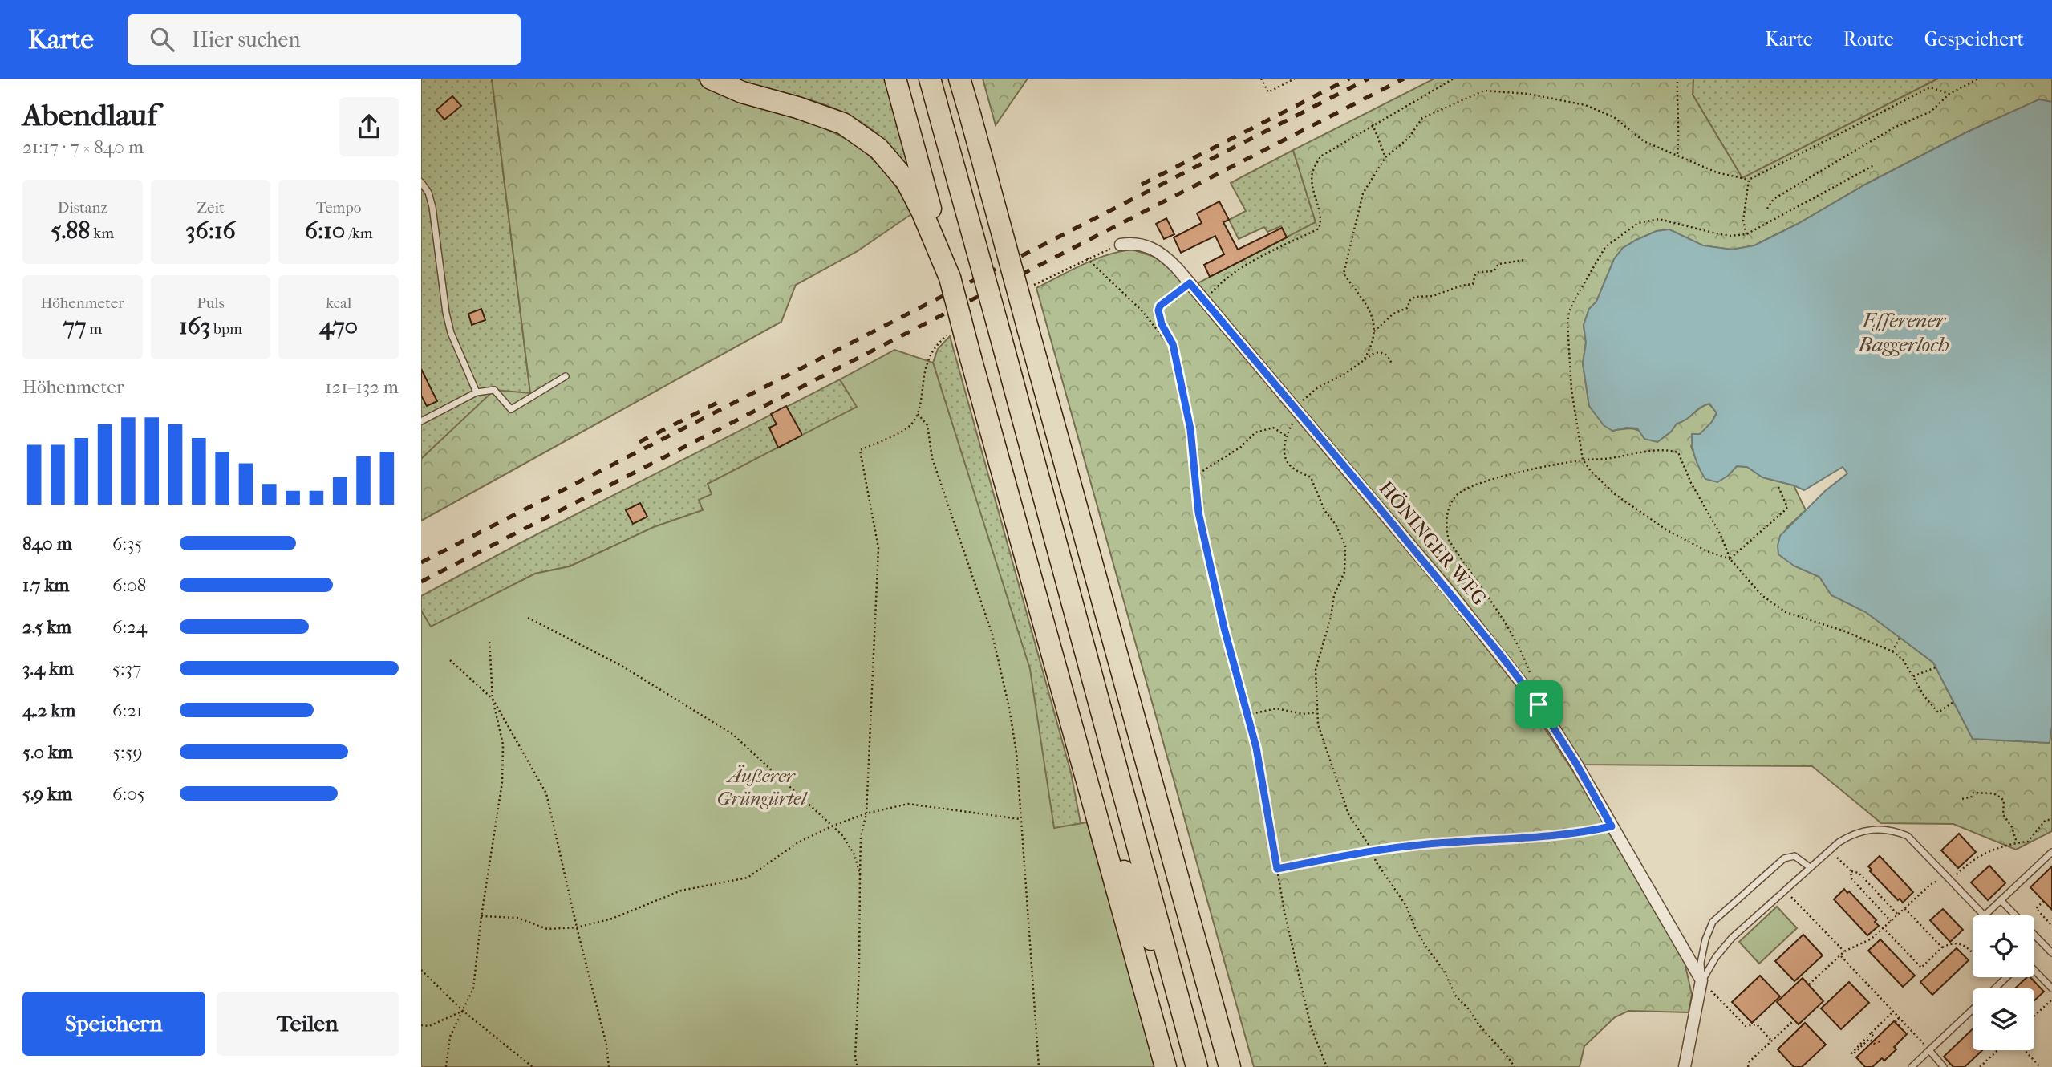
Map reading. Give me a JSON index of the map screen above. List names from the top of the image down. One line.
{"streets":{"street":["HÖNINGER WEG"]},"water":["Efferener Baggerloch"],"parks":["Äußerer Grüngürtel"],"page":{"header":"Karte","search":"Hier suchen","nav":["Karte","Route","Gespeichert"],"heading":["Abendlauf","21:17 · 7 × 840 m"],"stats":[["Distanz","5.88 km"],["Zeit","36:16"],["Tempo","6:10 /km"],["Höhenmeter","77 m"],["Puls","163 bpm"],["kcal","470"]],"chart":["Höhenmeter","121–132 m"],"list":[{"name":"840 m","note":"6:35"},{"name":"1.7 km","note":"6:08"},{"name":"2.5 km","note":"6:24"},{"name":"3.4 km","note":"5:37"},{"name":"4.2 km","note":"6:21"},{"name":"5.0 km","note":"5:59"},{"name":"5.9 km","note":"6:05"}],"buttons":["Speichern","Teilen"]}}
